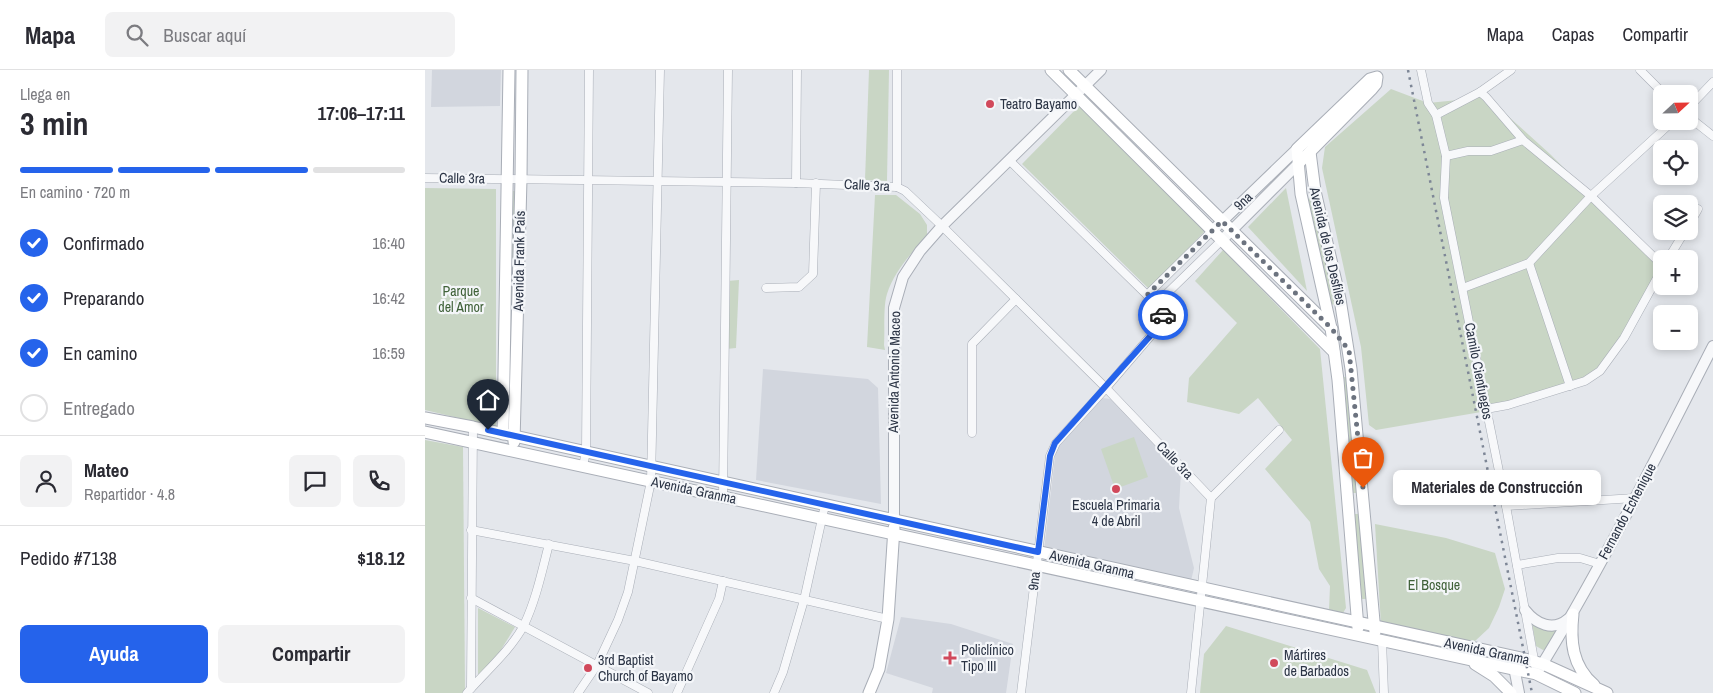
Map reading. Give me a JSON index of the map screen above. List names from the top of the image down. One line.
{"streets":{"main road":["Avenida de los Desfiles","Avenida Frank País","Avenida Antonio Maceo","Avenida Granma"],"street":["Calle 3ra","9na","Camilo Cienfuegos","Fernando Echenique"]},"crossings":[["Calle 3ra","9na"],["Calle 3ra","Avenida Frank País"],["Calle 3ra","Avenida Antonio Maceo"],["9na","Avenida de los Desfiles"],["9na","Avenida Granma"],["Avenida de los Desfiles","Avenida Granma"],["Avenida Frank País","Avenida Granma"],["Camilo Cienfuegos","Avenida Granma"],["Camilo Cienfuegos","Fernando Echenique"],["Avenida Antonio Maceo","Avenida Granma"],["Avenida Granma","Fernando Echenique"]],"parks":["Parque del Amor","El Bosque"],"places":{"other":["Teatro Bayamo","Materiales de Construcción","Escuela Primaria 4 de Abril","Mártires de Barbados","3rd Baptist Church of Bayamo"],"health":["Policlínico Tipo III"]},"north":"right","page":{"header":"Mapa","search":"Buscar aquí","nav":["Mapa","Capas","Compartir"],"heading":["3 min","Llega en","17:06–17:11"],"panel":["Mateo","Repartidor · 4.8","Pedido #7138","$18.12"],"map_buttons":["+","−"],"bar":"En camino · 720 m","list":[["Confirmado","16:40"],["Preparando","16:42"],["En camino","16:59"],"Entregado"],"bubble":"Materiales de Construcción","buttons":["Ayuda","Compartir"]}}
